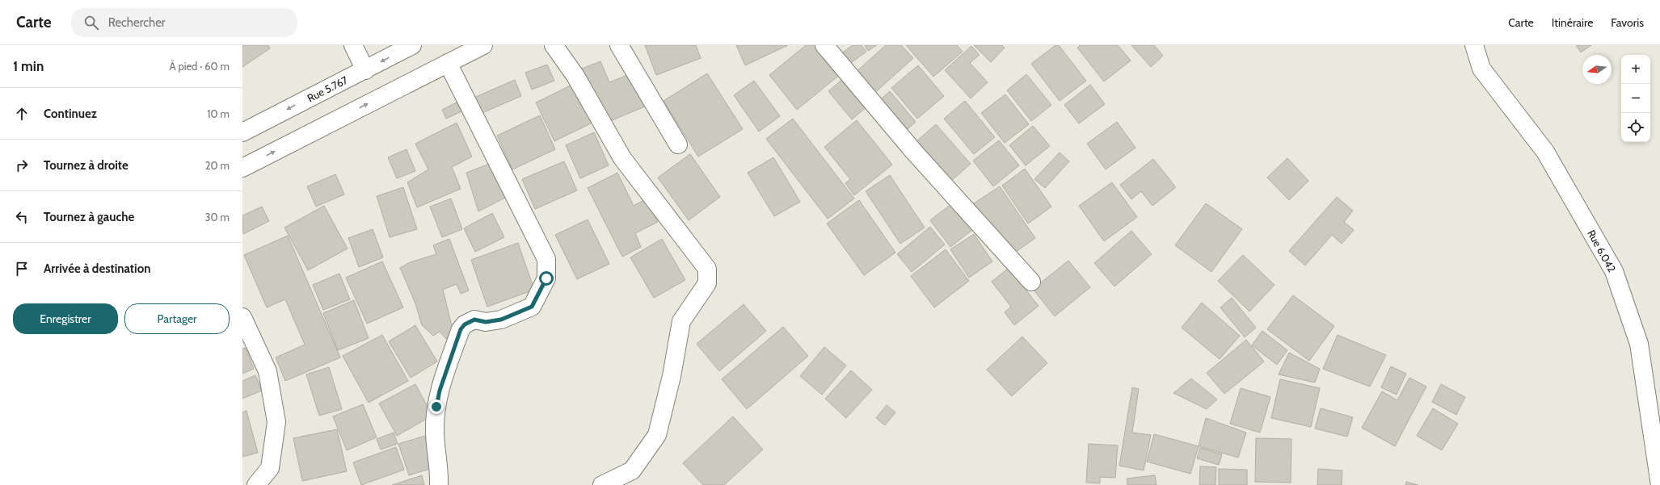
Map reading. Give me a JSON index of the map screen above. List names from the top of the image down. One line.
{"streets":{"main road":["Rue 5.767","Rue 6.042"]},"north":"left","page":{"header":"Carte","search":"Rechercher","nav":["Carte","Itinéraire","Favoris"],"heading":["1 min","À pied · 60 m"],"map_buttons":["+","−"],"list":[["Continuez","10 m"],["Tournez à droite","20 m"],["Tournez à gauche","30 m"],"Arrivée à destination"],"buttons":["Enregistrer","Partager"]}}
